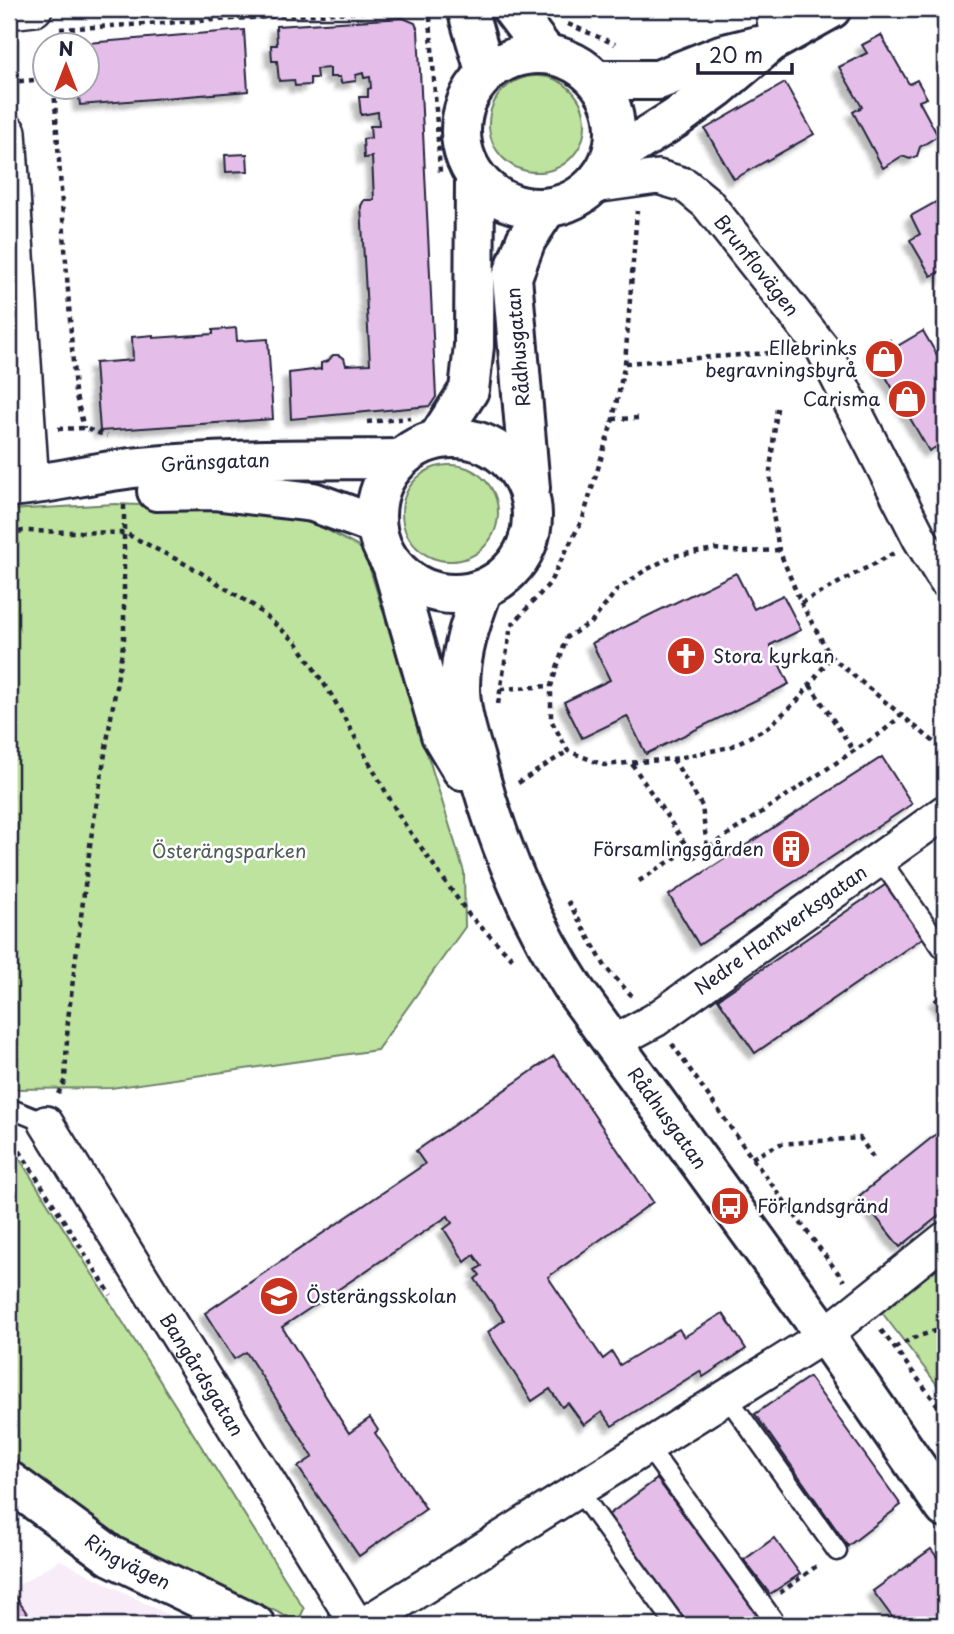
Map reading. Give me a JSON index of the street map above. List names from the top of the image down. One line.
{"streets":{"main road":["Rådhusgatan","Gränsgatan","Ringvägen"],"street":["Brunflovägen","Nedre Hantverksgatan","Bangårdsgatan"]},"crossings":[["Rådhusgatan","Gränsgatan"],["Rådhusgatan","Nedre Hantverksgatan"]],"parks":["Österängsparken"],"places":{"shop":["Ellebrinks begravningsbyrå","Carisma"],"church":["Stora kyrkan"],"building":["Församlingsgården"],"bus stop":["Förlandsgränd"],"school or university":["Österängsskolan"]},"scale_bar":"20 m","north":"top"}
